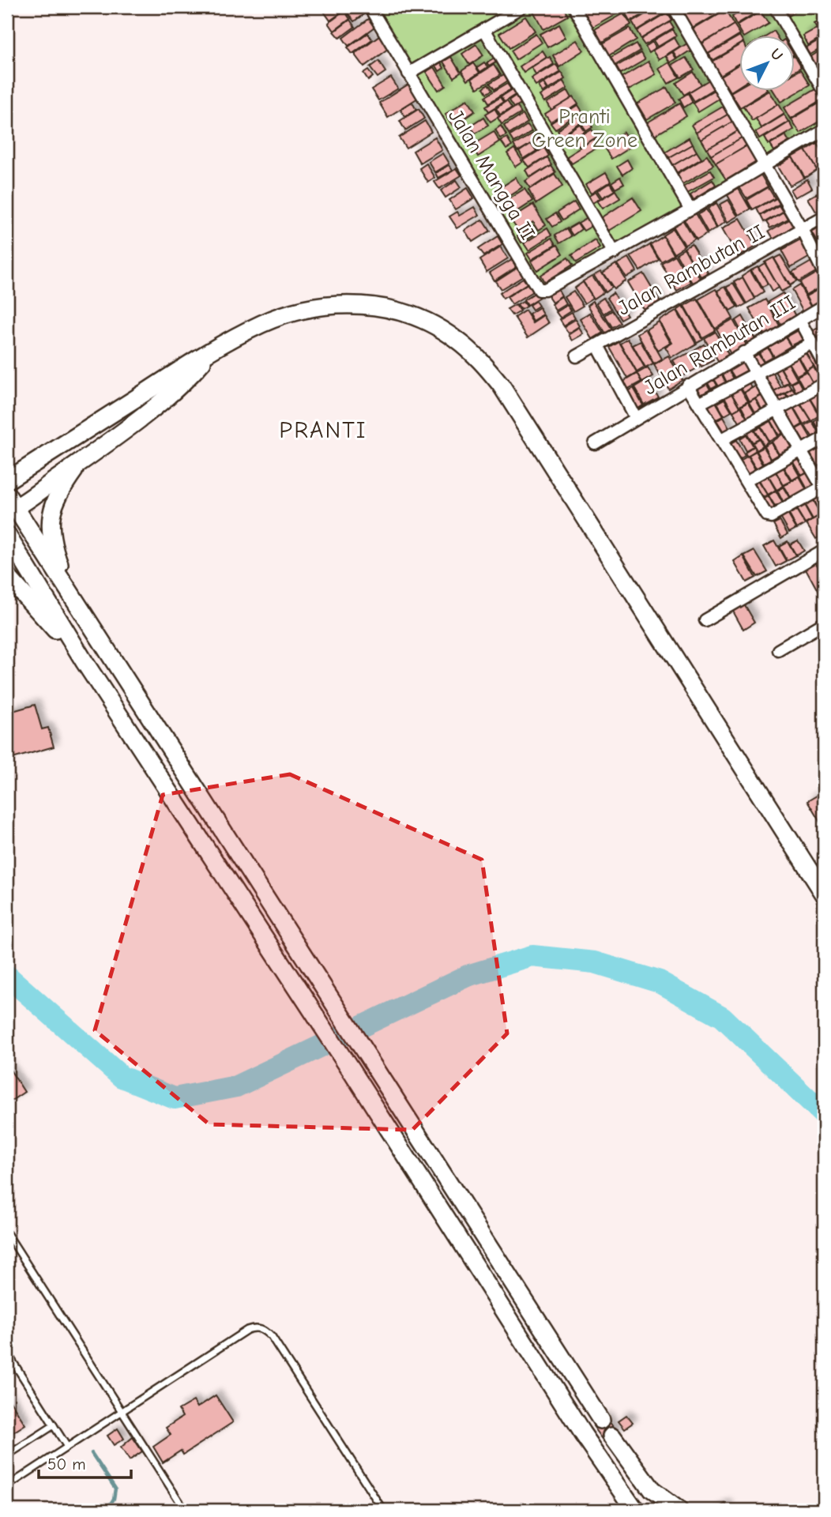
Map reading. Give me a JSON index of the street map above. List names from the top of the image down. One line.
{"streets":{"street":["Jalan Mangga II","Jalan Rambutan II","Jalan Rambutan III"]},"districts":["PRANTI"],"parks":["Pranti Green Zone"],"scale_bar":"50 m","north":"top right"}
